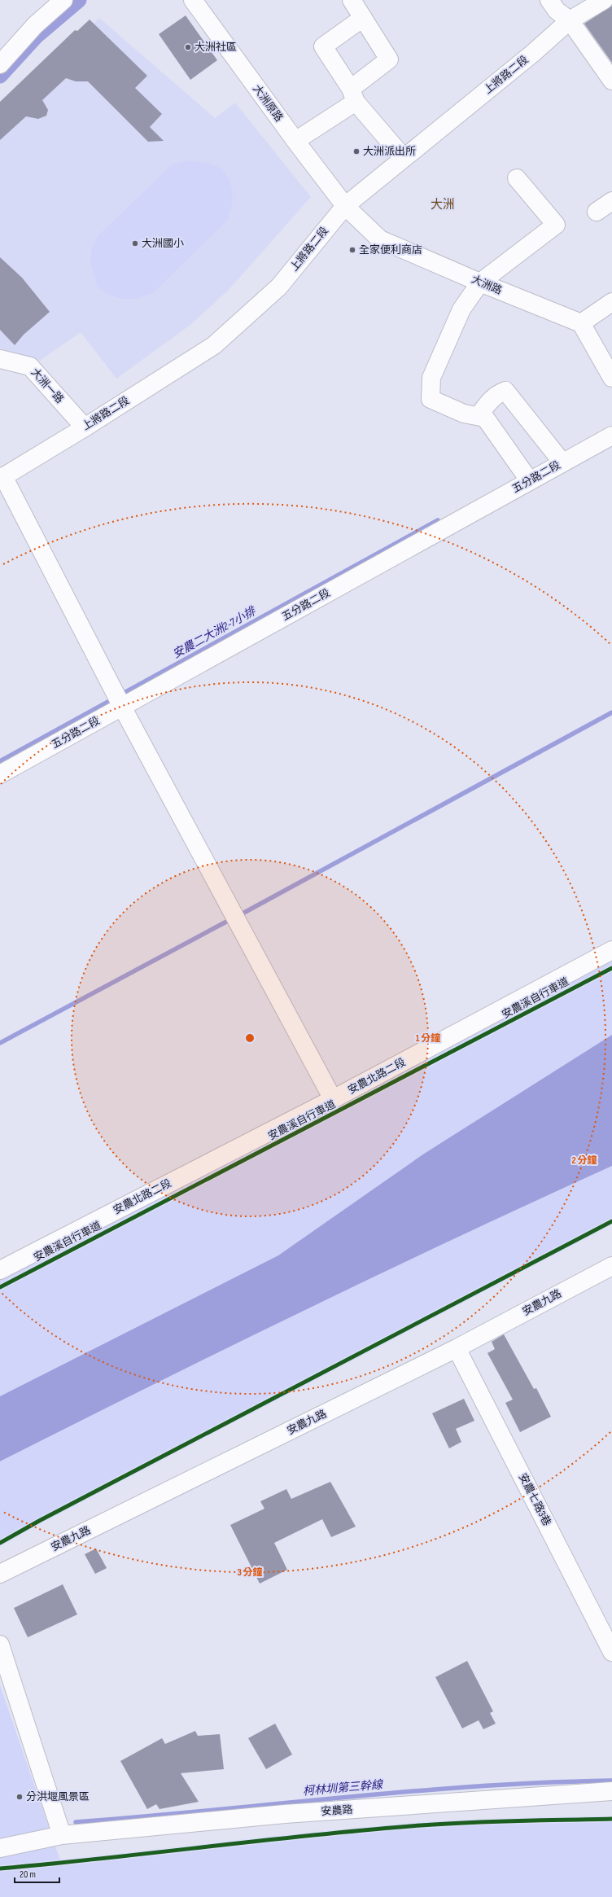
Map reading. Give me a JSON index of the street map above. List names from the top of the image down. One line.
{"streets":{"street":["上將路二段","大洲原路","大洲路","大洲一路","五分路二段","安農北路二段","安農九路","安農七路3巷","安農路"],"cycle path":["安農溪自行車道"]},"crossings":[["上將路二段","大洲原路"],["上將路二段","大洲路"],["上將路二段","大洲一路"],["大洲原路","大洲路"],["安農九路","安農七路3巷"]],"districts":["大洲"],"water":["安農二大洲2-7小排","柯林圳第三幹線"],"places":["大洲社區","大洲派出所","大洲國小","全家便利商店","分洪堰風景區"],"scale_bar":"20 m","rings":["1 分鐘","2 分鐘","3 分鐘"]}
